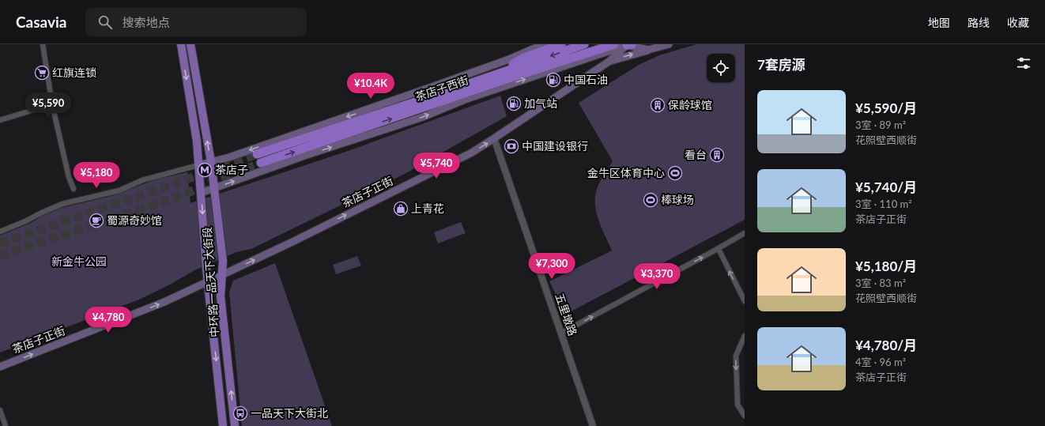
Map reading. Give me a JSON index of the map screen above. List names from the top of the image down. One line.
{"streets":{"highway":["茶店子西街"],"main road":["茶店子正街","中环路一品天下大街段"],"street":["五里墩路"]},"crossings":[["茶店子正街","中环路一品天下大街段"],["茶店子正街","五里墩路"]],"one_way":["茶店子正街"],"parks":["新金牛公园"],"places":{"supermarket":["红旗连锁"],"fuel station":["中国石油","加气站"],"building":["保龄球馆","看台"],"bank":["中国建设银行"],"metro station":["茶店子"],"sports":["金牛区体育中心","棒球场"],"shop":["上青花"],"cafe":["蜀源奇妙馆"],"bus stop":["一品天下大街北"]},"page":{"header":"Casavia","search":"搜索地点","nav":["地图","路线","收藏"],"heading":"7套房源","price":["¥10.4K","¥5,590","¥5,740","¥5,180","¥7,300","¥3,370","¥4,780"],"list":[{"name":"¥5,590/月","note":"3室 · 89 m² · 花照壁西顺街"},{"name":"¥5,740/月","note":"3室 · 110 m² · 茶店子正街"},{"name":"¥5,180/月","note":"3室 · 83 m² · 花照壁西顺街"},{"name":"¥4,780/月","note":"4室 · 96 m² · 茶店子正街"}]}}
